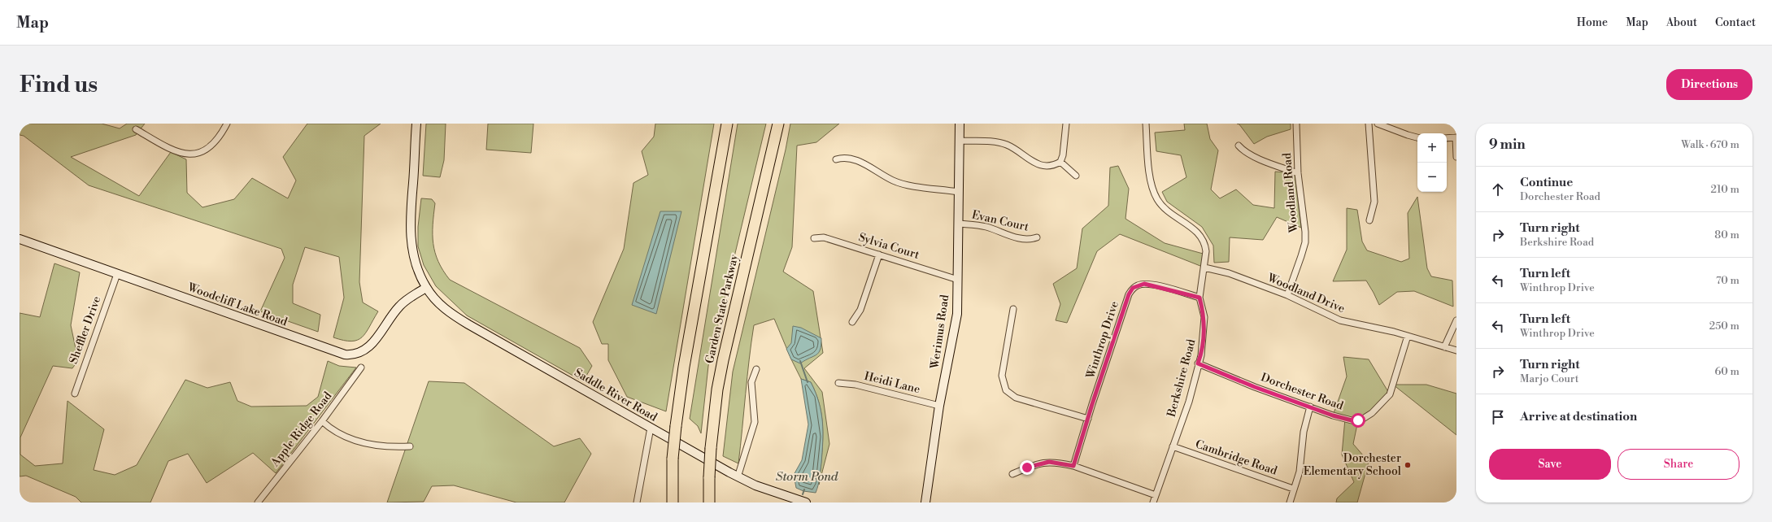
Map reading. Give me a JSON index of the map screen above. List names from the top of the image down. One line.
{"streets":{"highway":["Garden State Parkway"],"main road":["Woodcliff Lake Road","Werimus Road","Saddle River Road"],"street":["Woodland Road","Evan Court","Sylvia Court","Woodland Drive","Sheffler Drive","Winthrop Drive","Berkshire Road","Heidi Lane","Dorchester Road","Apple Ridge Road","Cambridge Road"]},"crossings":[["Woodland Road","Woodland Drive"],["Evan Court","Werimus Road"],["Sylvia Court","Werimus Road"],["Woodland Drive","Berkshire Road"],["Woodland Drive","Dorchester Road"],["Woodcliff Lake Road","Sheffler Drive"],["Woodcliff Lake Road","Saddle River Road"],["Werimus Road","Heidi Lane"],["Winthrop Drive","Berkshire Road"],["Berkshire Road","Dorchester Road"],["Berkshire Road","Cambridge Road"]],"water":["Storm Pond"],"places":["Dorchester Elementary School"],"page":{"header":"Map","nav":["Home","Map","About","Contact"],"buttons":["Directions",["Save","Share"]],"title":"Find us","heading":["9 min","Walk · 670 m"],"map_buttons":["+","−"],"list":[["Continue","Dorchester Road","210 m"],["Turn right","Berkshire Road","80 m"],["Turn left","Winthrop Drive","70 m"],["Turn left","Winthrop Drive","250 m"],["Turn right","Marjo Court","60 m"],"Arrive at destination"]}}
